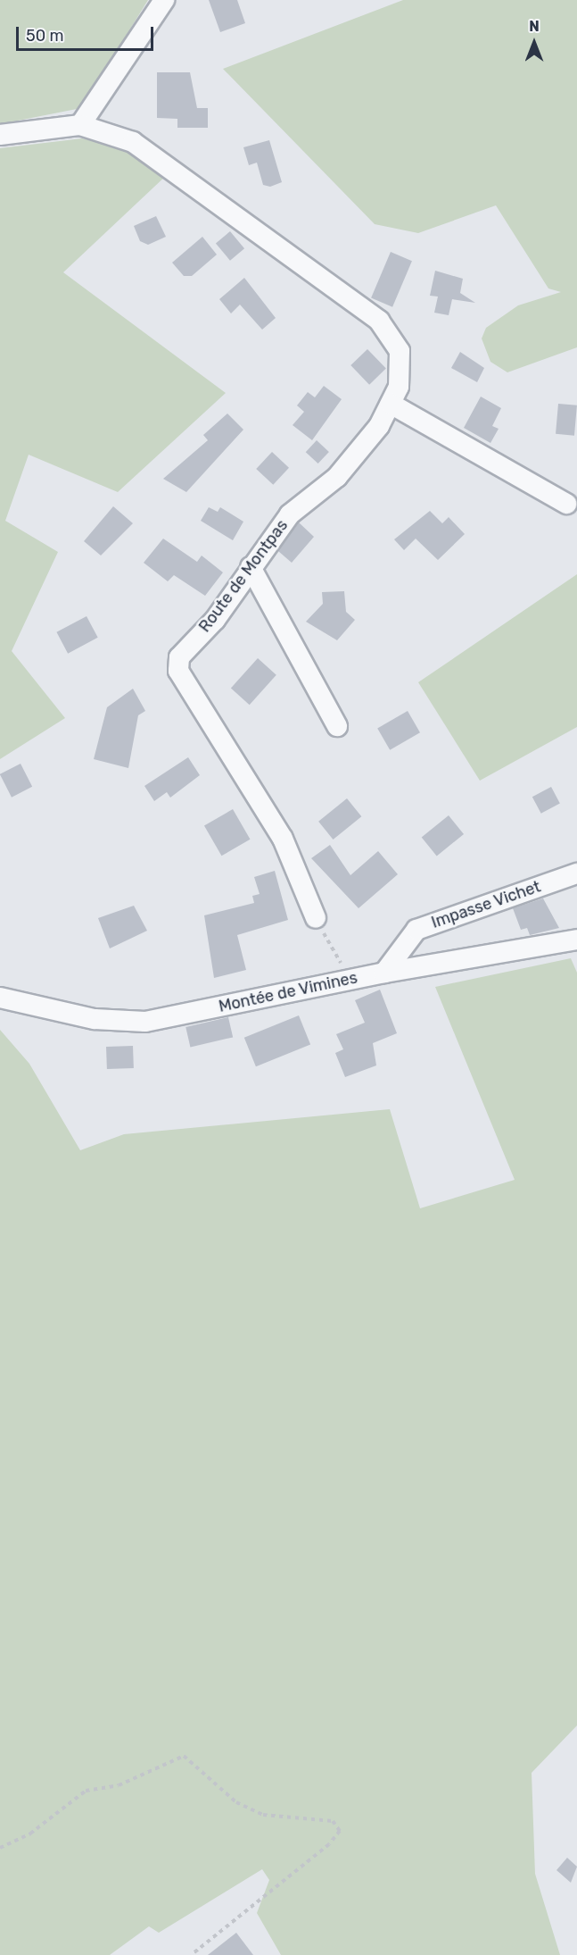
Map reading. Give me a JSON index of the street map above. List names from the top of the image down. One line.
{"streets":{"street":["Route de Montpas","Impasse Vichet","Montée de Vimines"]},"crossings":[["Impasse Vichet","Montée de Vimines"]],"scale_bar":"50 m","north":"top"}
